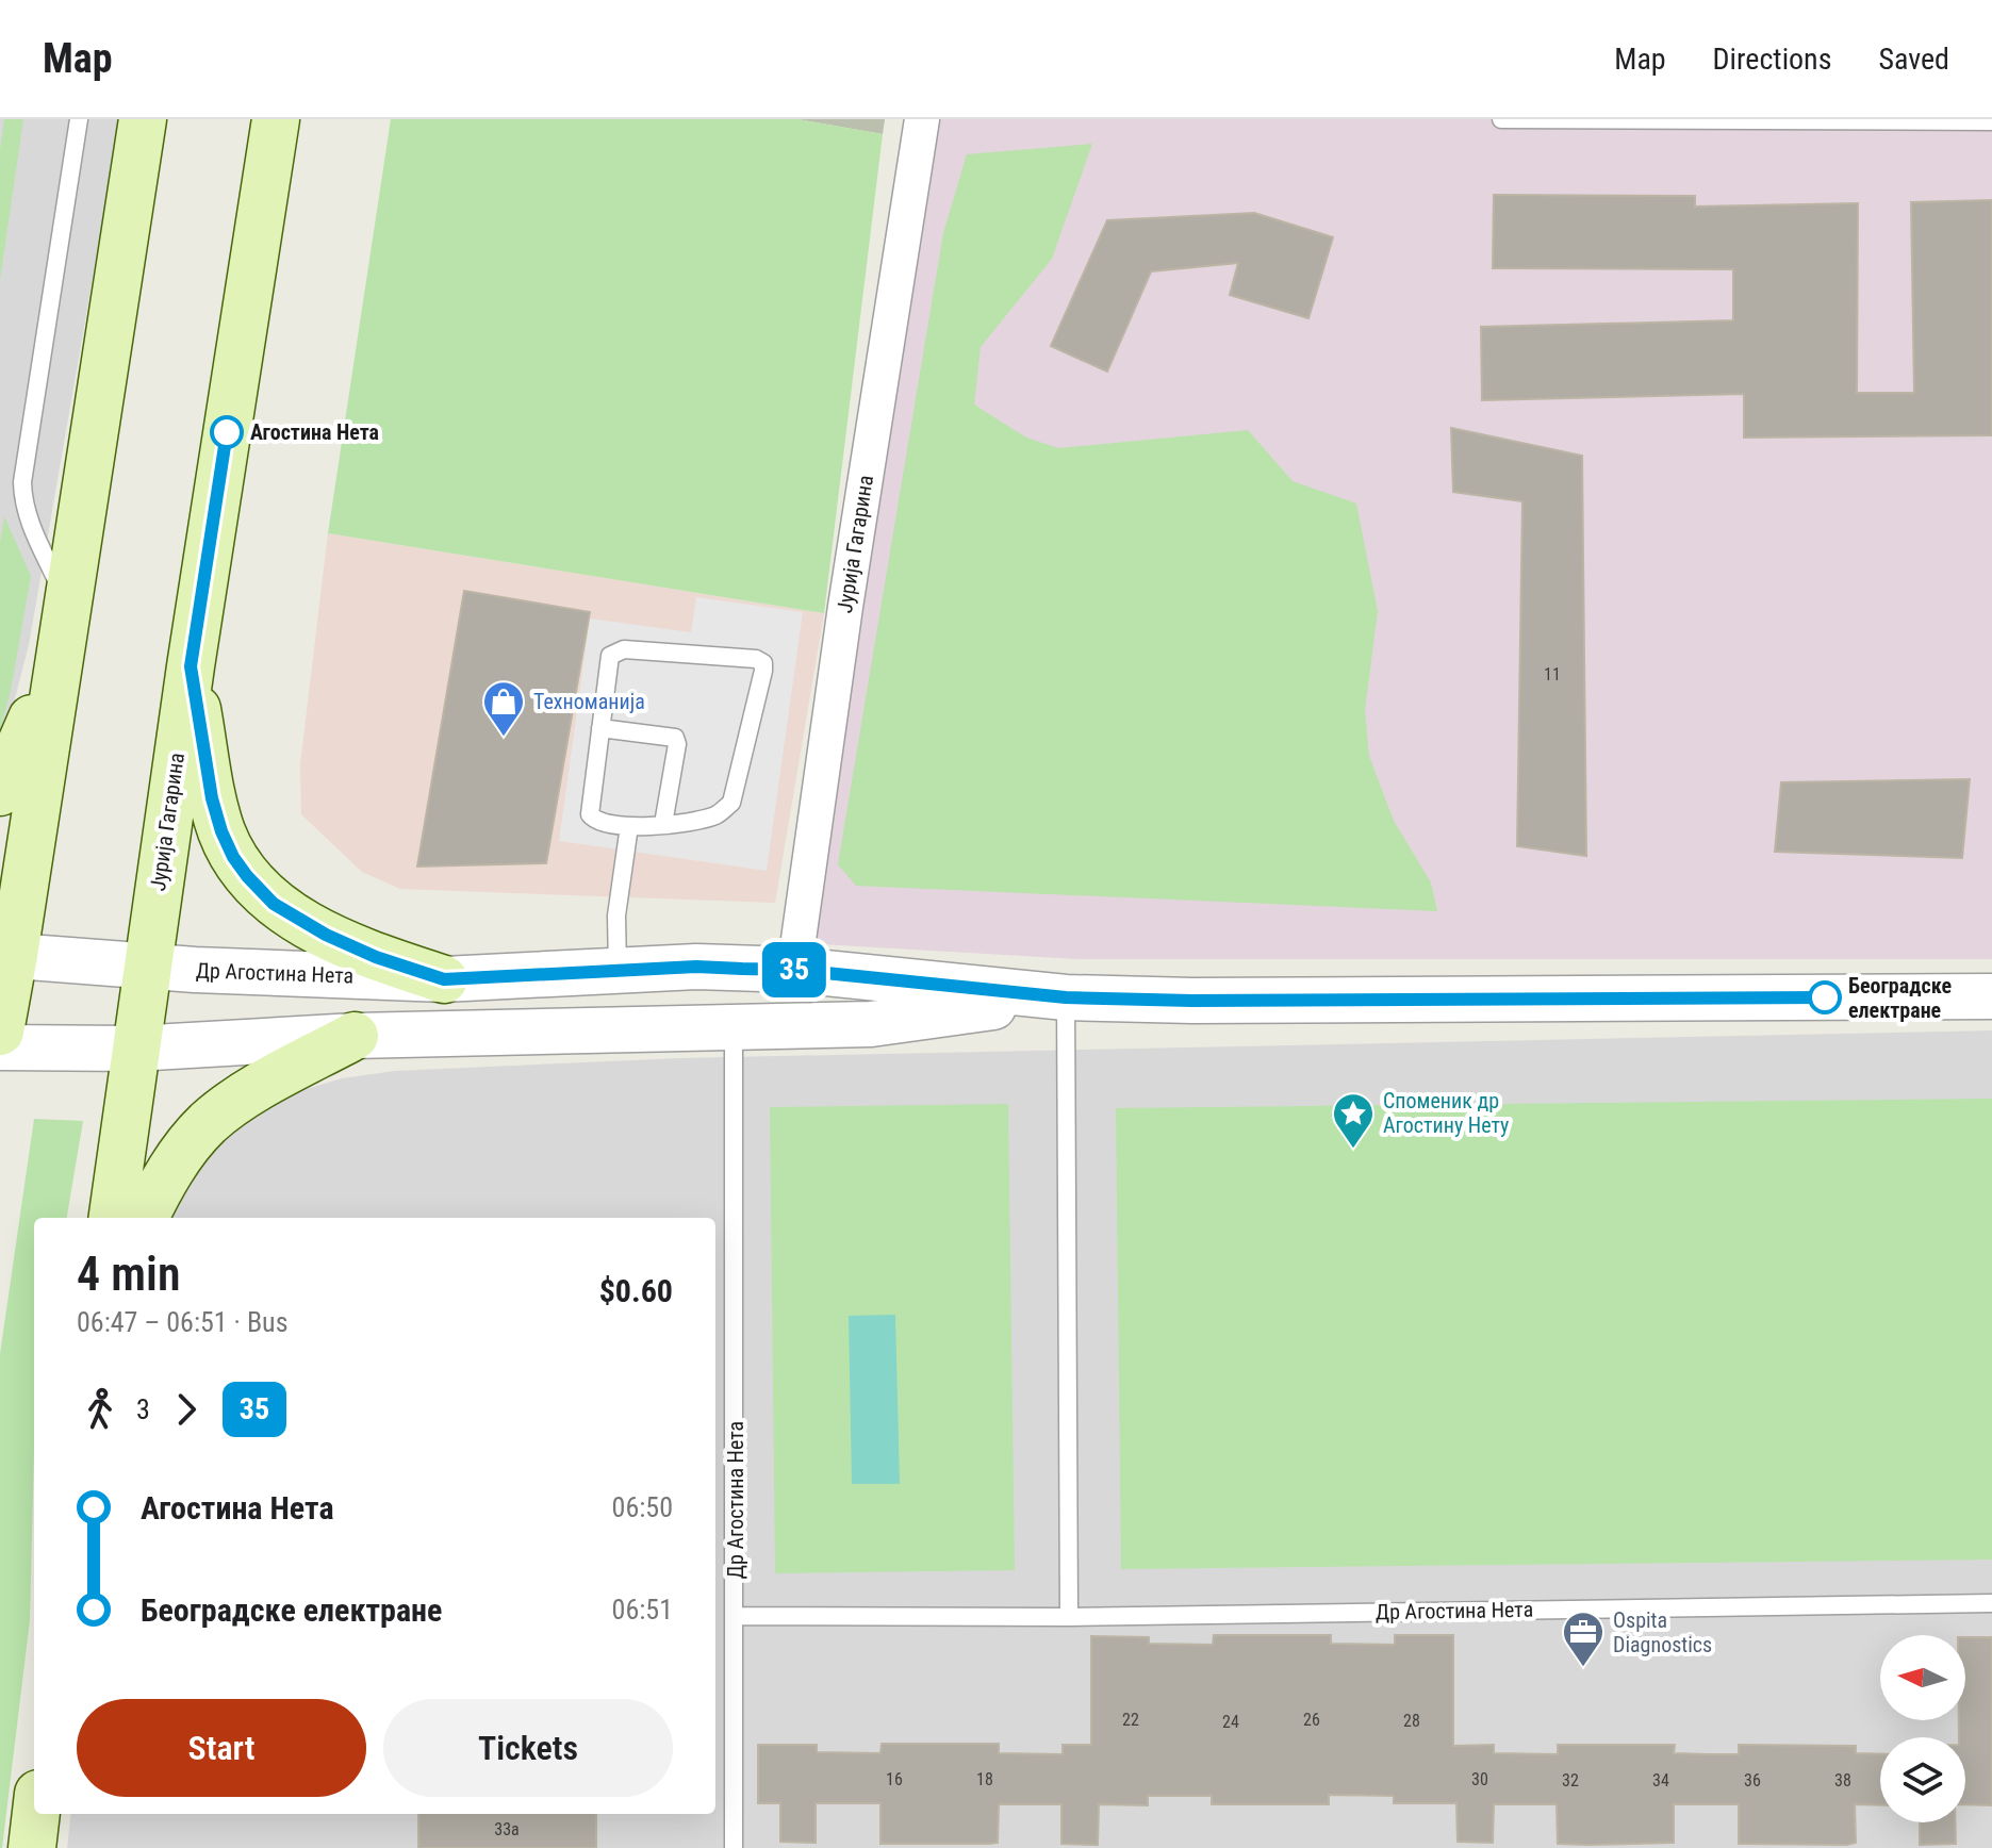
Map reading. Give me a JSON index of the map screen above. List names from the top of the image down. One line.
{"streets":{"main road":["Јурија Гагарина"],"street":["Др Агостина Нета"]},"crossings":[["Јурија Гагарина","Др Агостина Нета"]],"places":{"other":["Агостина Нета","Београдске електране"],"shop":["Техноманија"],"place":["Споменик др Агостину Нету"],"office":["Ospita Diagnostics"]},"lines":["bus line 35"],"house_numbers":["11","22","26","28","24","16","18","30","32","34","36","38","33a"],"north":"left","page":{"header":"Map","nav":["Map","Directions","Saved"],"on_map":"35","heading":["4 min","06:47 – 06:51 · Bus","$0.60"],"legs":["3","35"],"list":[{"name":"Агостина Нета","value":"06:50"},{"name":"Београдске електране","value":"06:51"}],"buttons":["Start","Tickets"]}}
